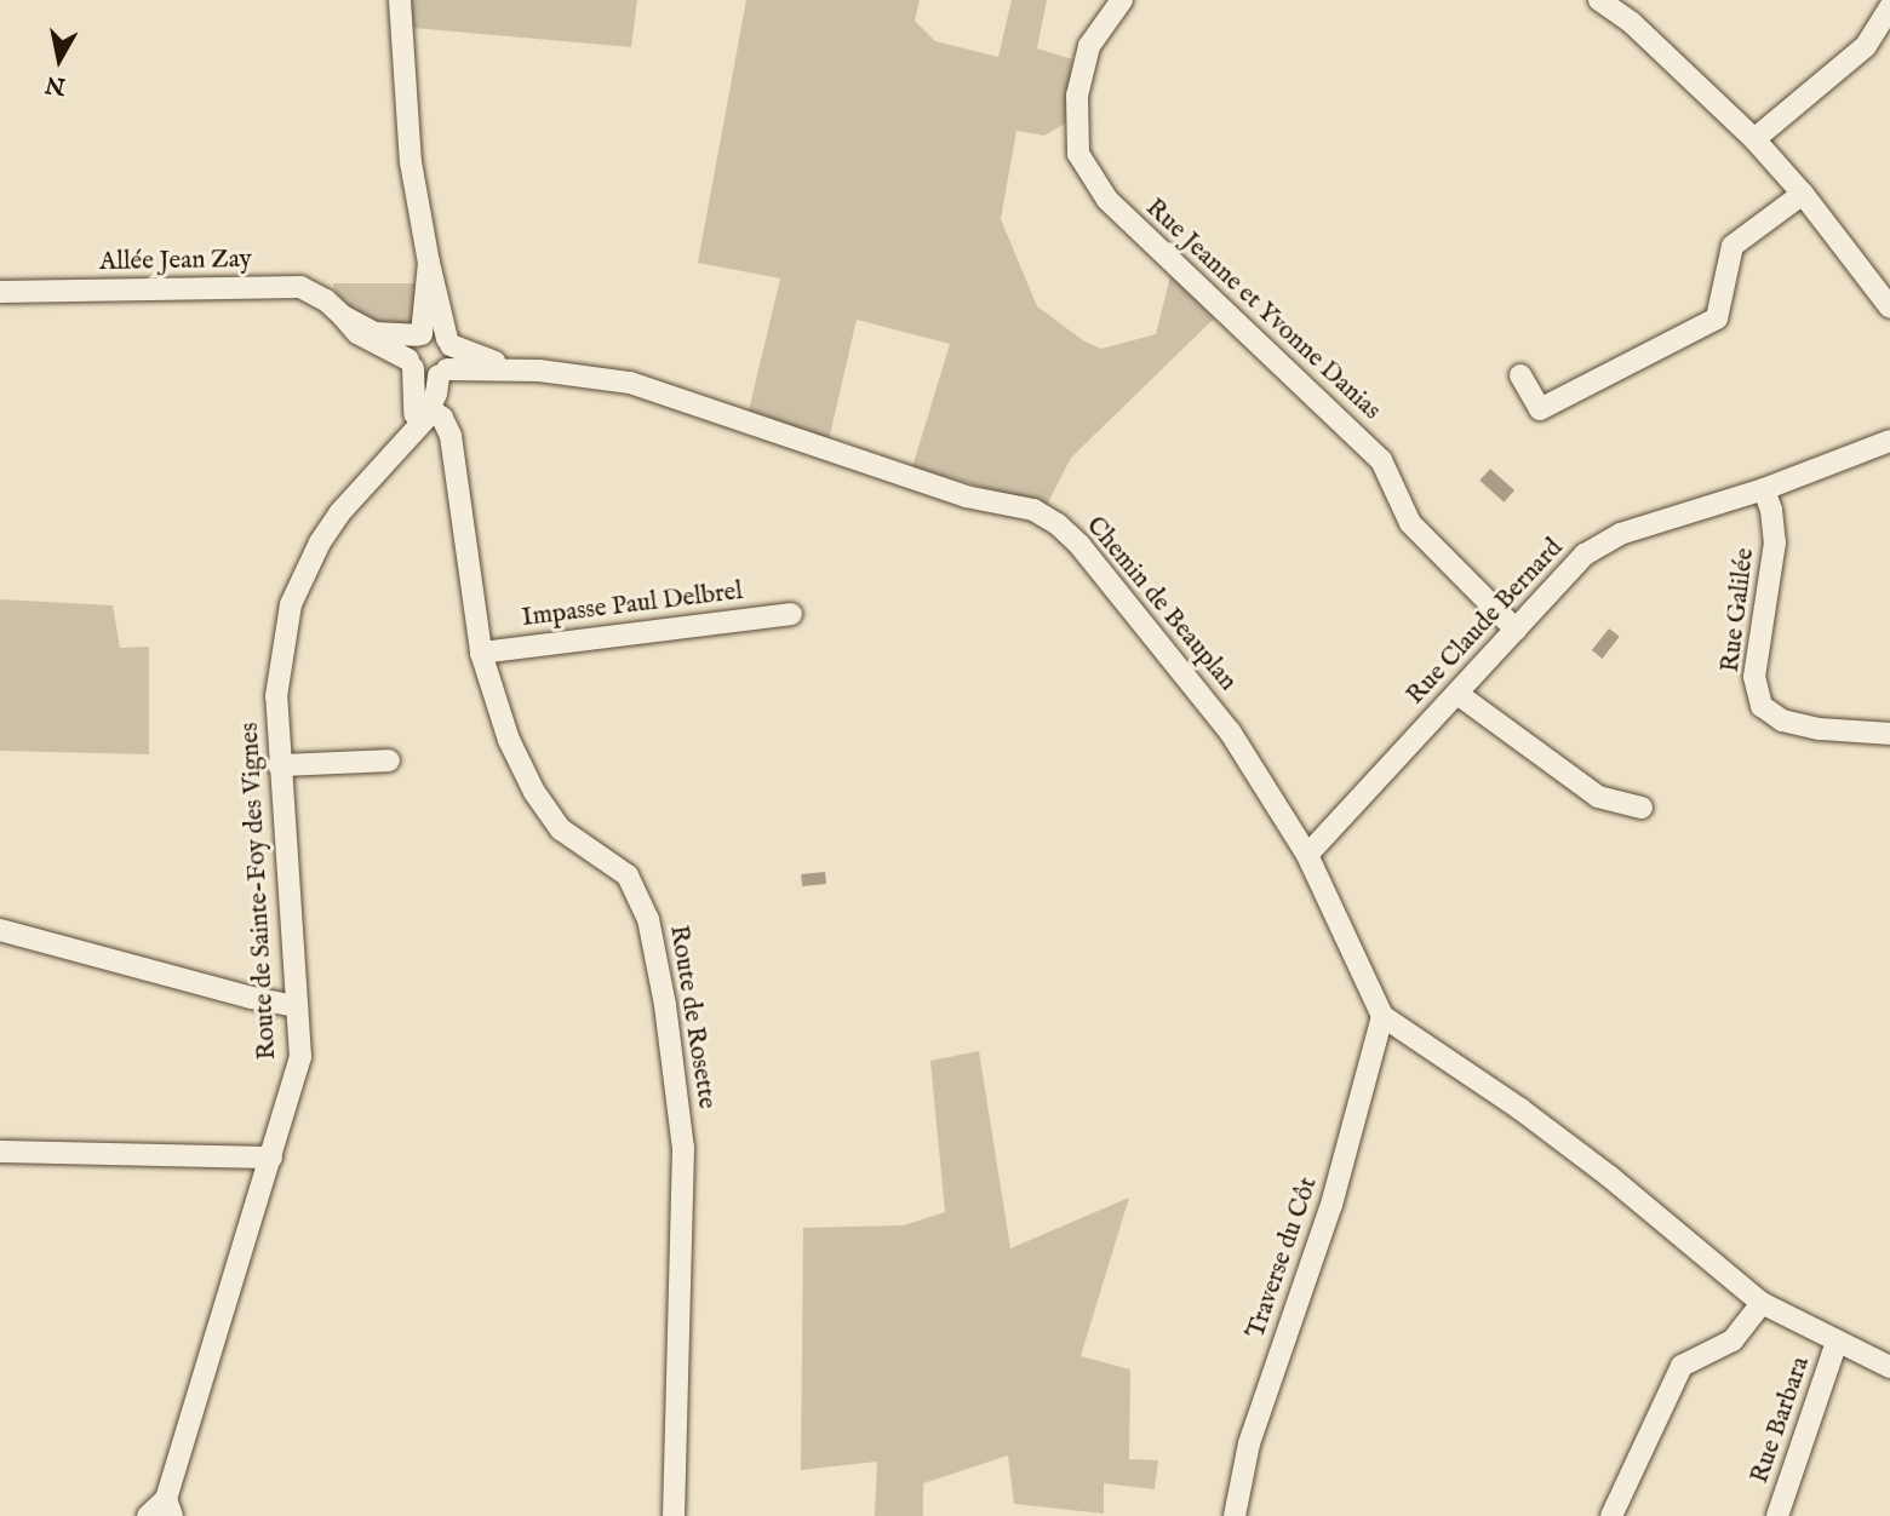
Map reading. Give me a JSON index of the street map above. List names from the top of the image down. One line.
{"streets":{"street":["Allée Jean Zay","Rue Jeanne et Yvonne Danias","Chemin de Beauplan","Impasse Paul Delbrel","Rue Galilée","Rue Claude Bernard","Route de Sainte-Foy des Vignes","Route de Rosette","Traverse du Côt","Rue Barbara"]},"crossings":[["Allée Jean Zay","Chemin de Beauplan"],["Allée Jean Zay","Route de Sainte-Foy des Vignes"],["Rue Jeanne et Yvonne Danias","Rue Claude Bernard"],["Chemin de Beauplan","Rue Claude Bernard"],["Chemin de Beauplan","Route de Sainte-Foy des Vignes"],["Chemin de Beauplan","Traverse du Côt"],["Impasse Paul Delbrel","Route de Rosette"],["Rue Galilée","Rue Claude Bernard"],["Route de Sainte-Foy des Vignes","Route de Rosette"]],"north":"bottom"}
